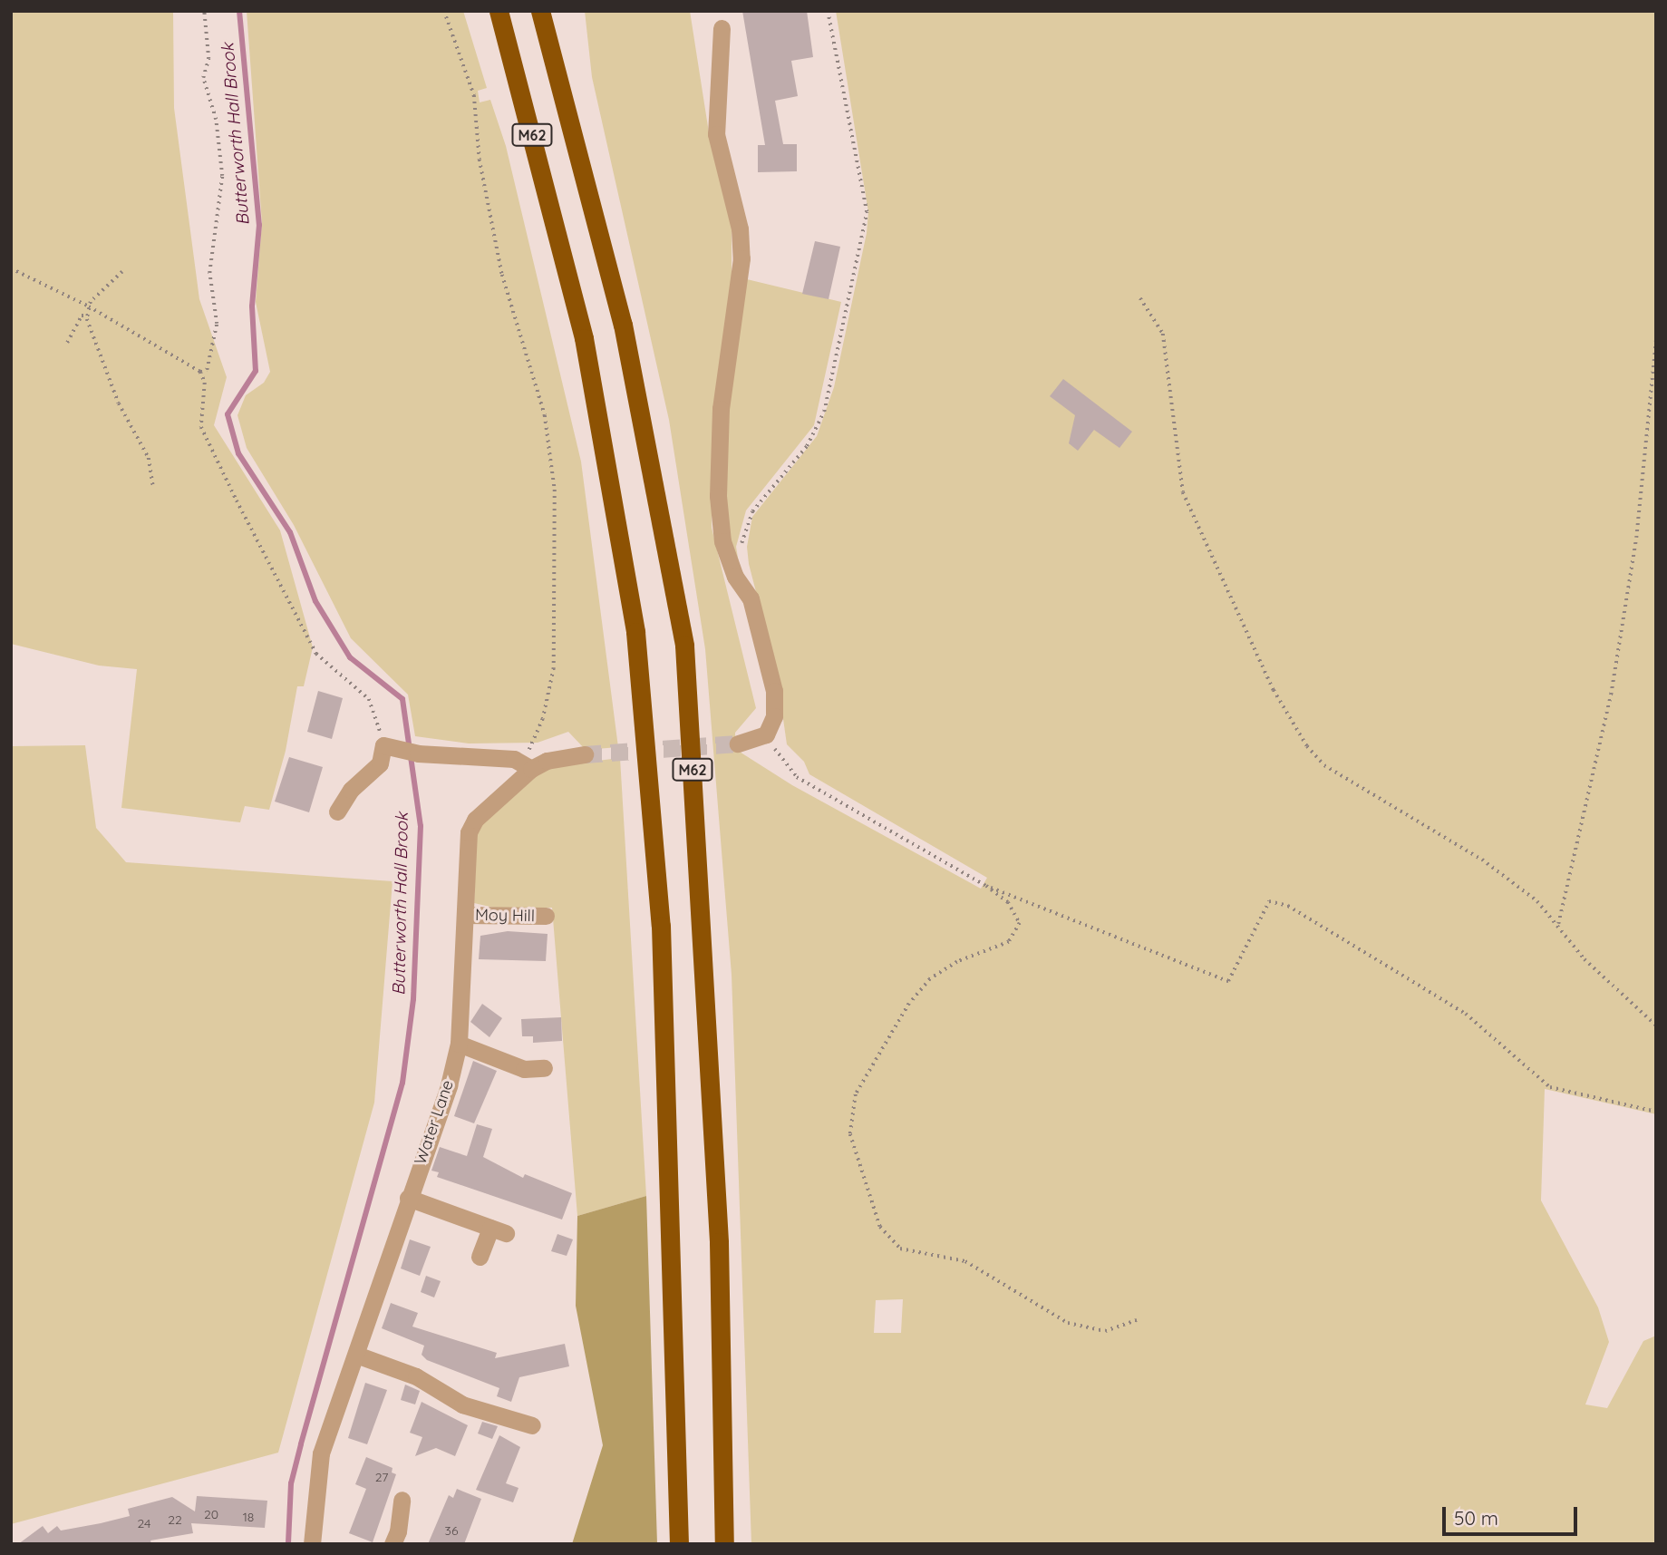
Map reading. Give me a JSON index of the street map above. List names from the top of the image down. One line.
{"streets":{"highway":["M62"],"street":["Moy Hill","Water Lane"]},"crossings":[["Moy Hill","Water Lane"]],"water":["Butterworth Hall Brook"],"house_numbers":["27","20","18","22","24","36"],"scale_bar":"50 m"}
